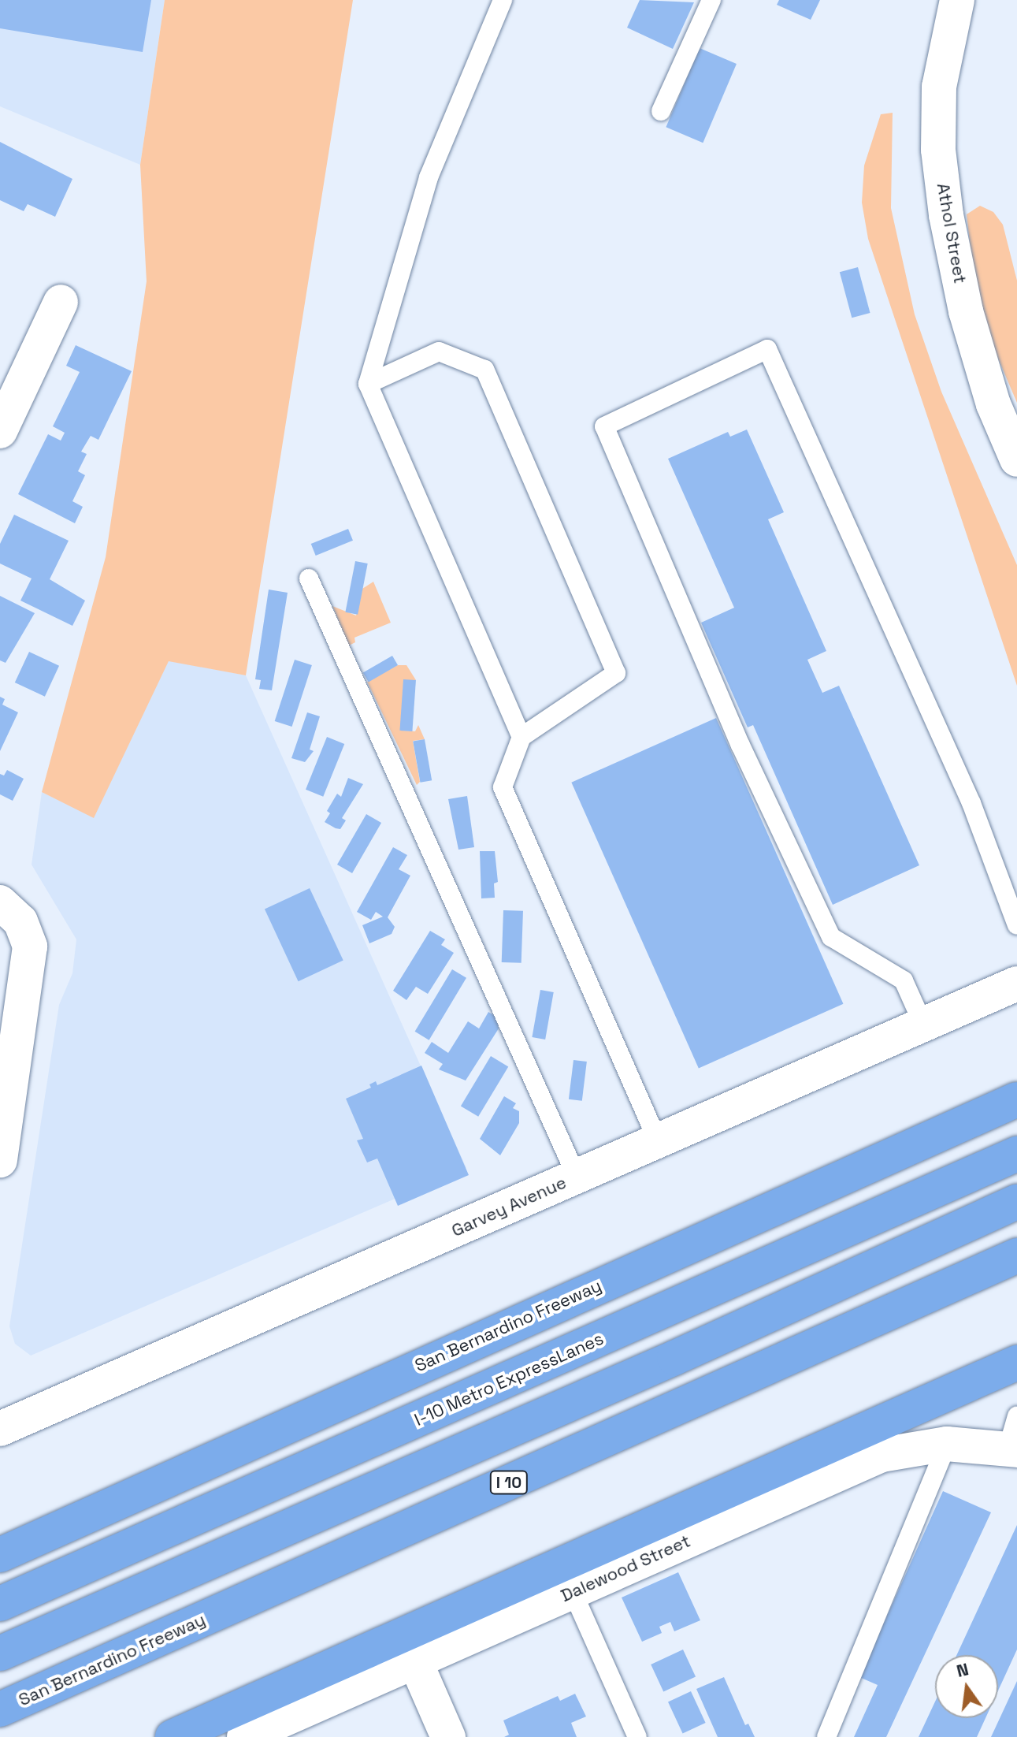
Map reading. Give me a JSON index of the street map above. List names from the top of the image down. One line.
{"streets":{"highway":["San Bernardino Freeway","I-10 Metro ExpressLanes","I 10"],"street":["Athol Street","Garvey Avenue","Dalewood Street"]},"north":"top"}
